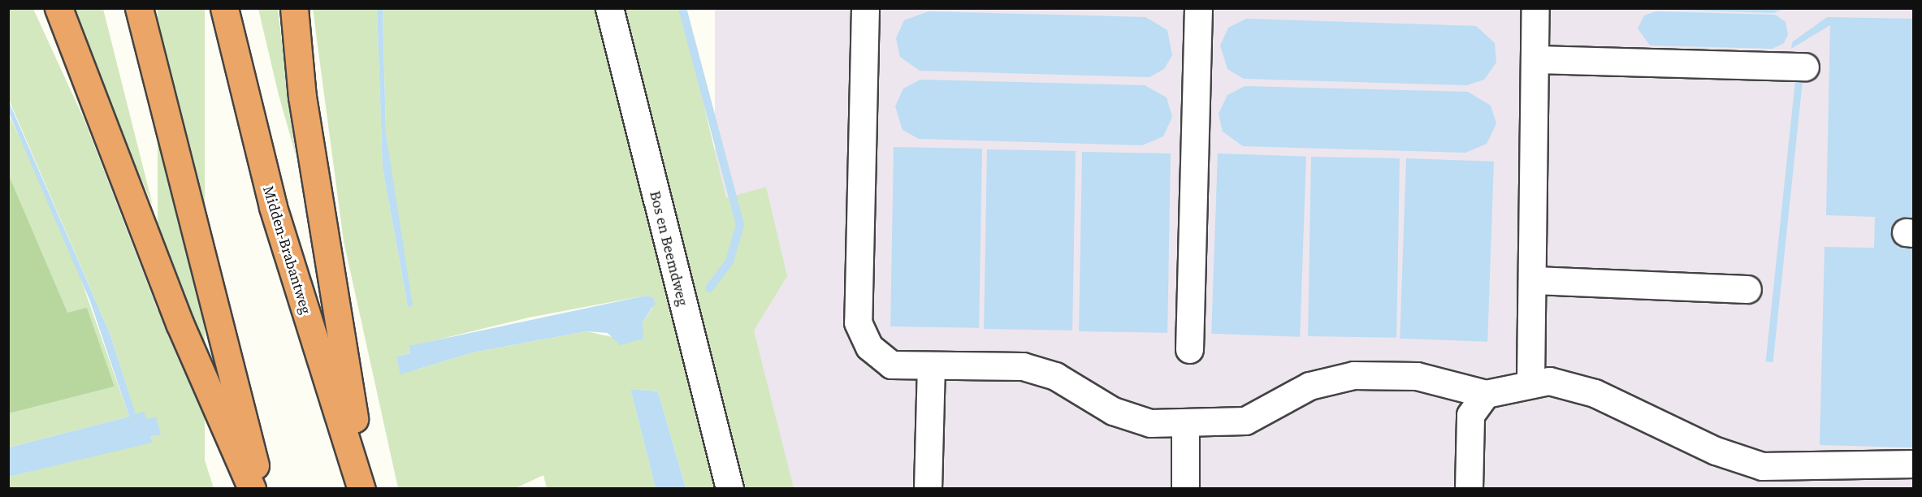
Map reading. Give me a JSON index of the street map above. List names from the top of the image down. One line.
{"streets":{"highway":["Midden-Brabantweg"],"street":["Bos en Beemdweg"]}}
